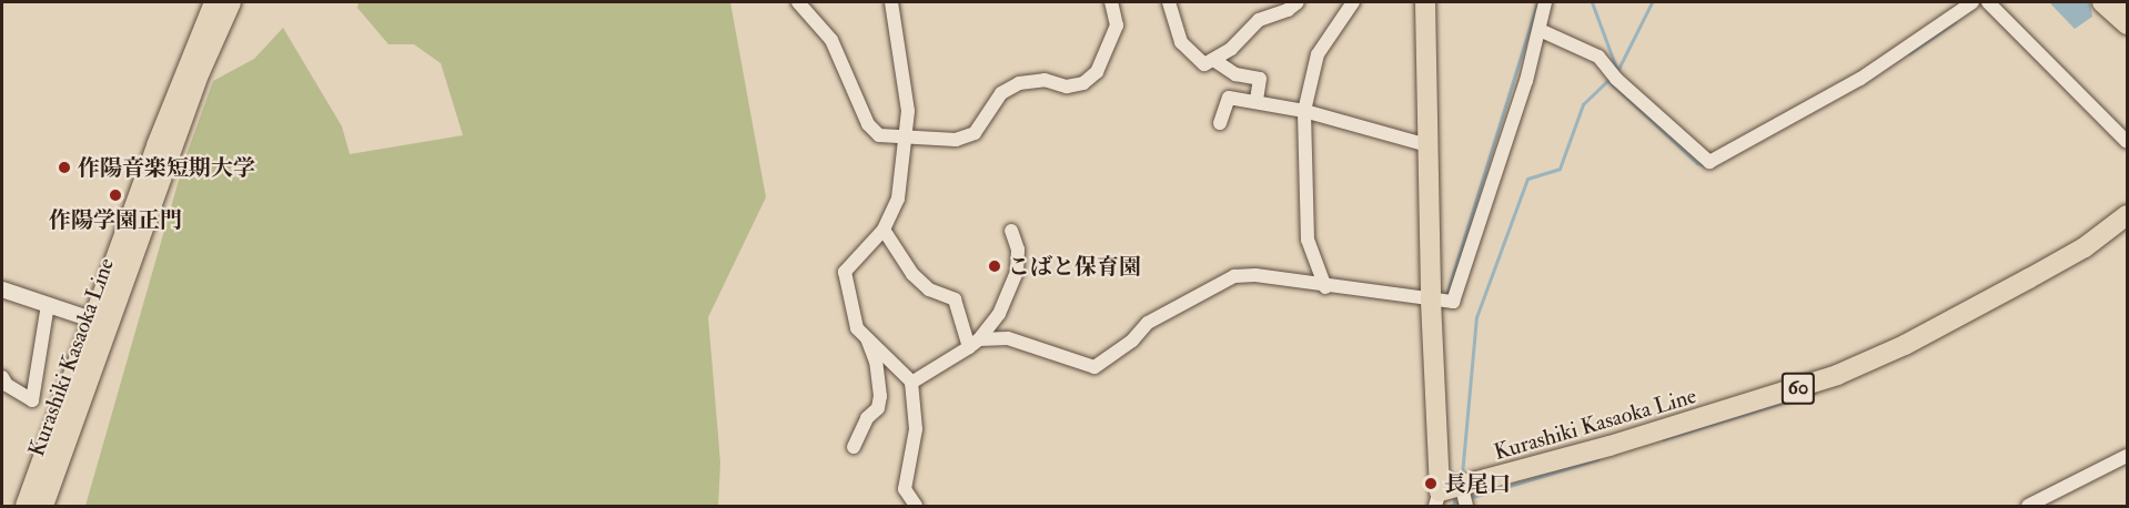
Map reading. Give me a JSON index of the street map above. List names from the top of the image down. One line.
{"streets":{"main road":["Kurashiki Kasaoka Line","60"]},"places":["作陽音楽短期大学","作陽学園正門","こばと保育園","長尾口"]}
